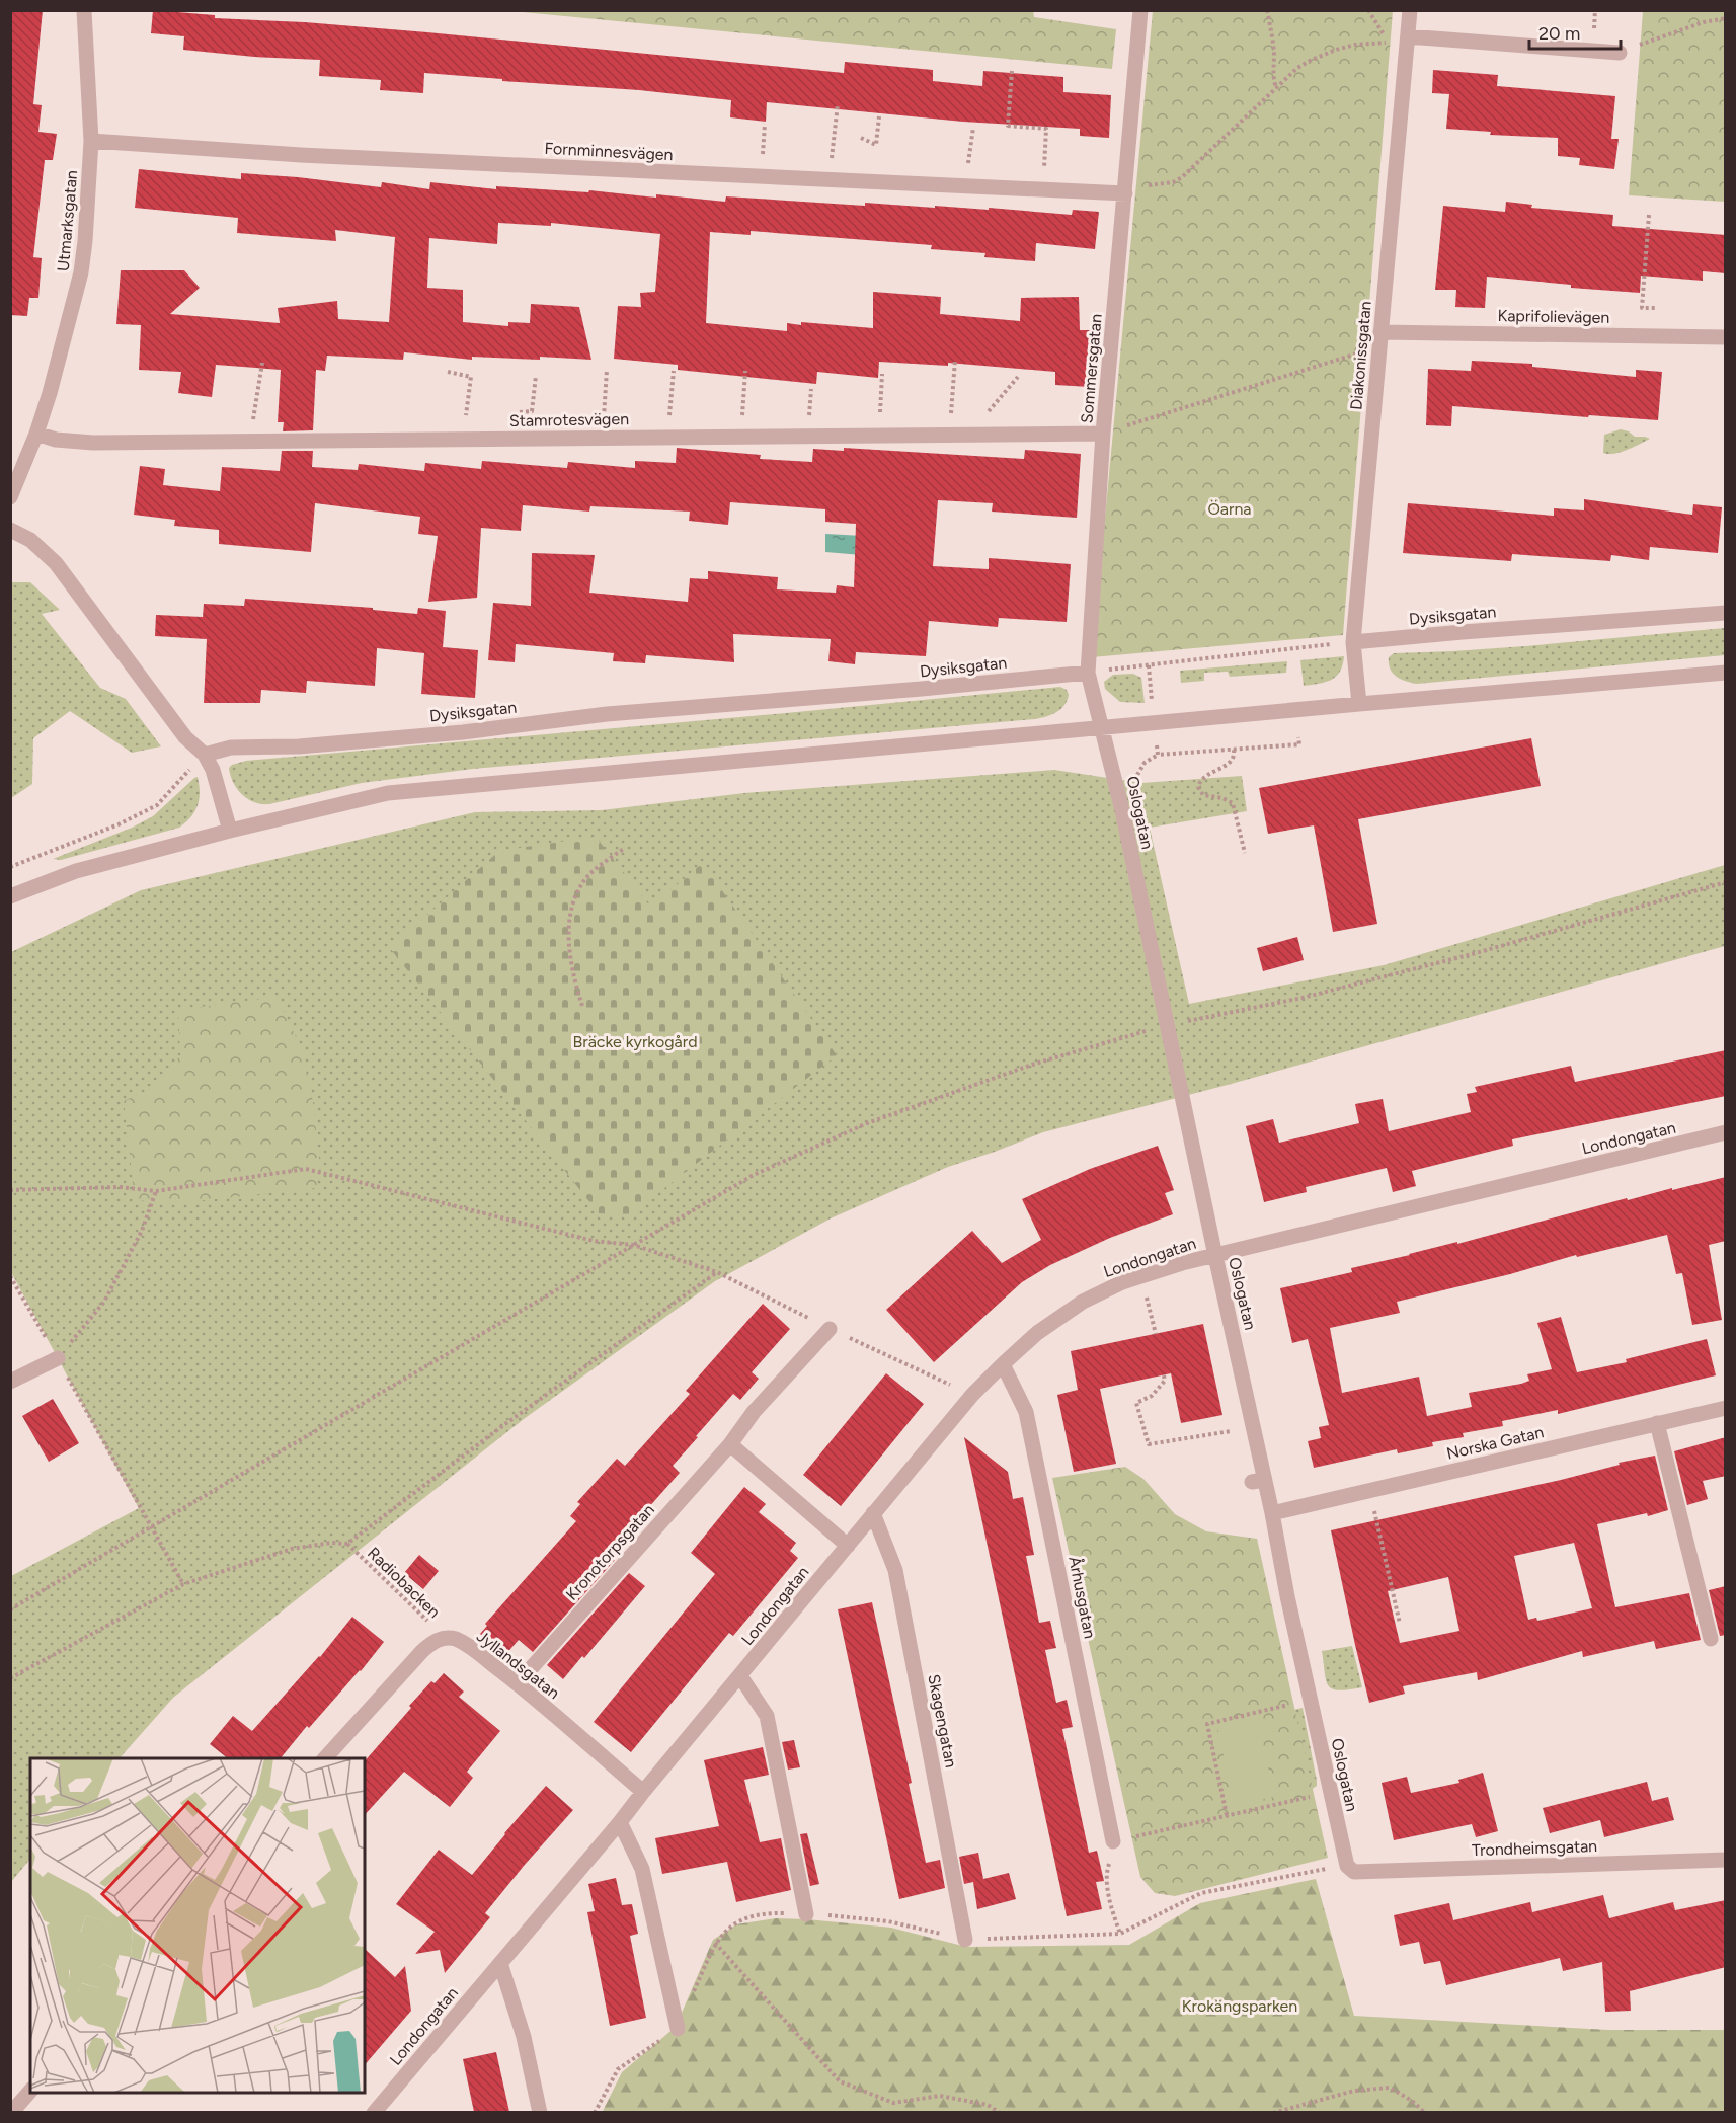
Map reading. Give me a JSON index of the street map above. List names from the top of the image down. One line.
{"streets":{"street":["Fornminnesvägen","Utmarksgatan","Kaprifolievägen","Diakonissgatan","Sommersgatan","Stamrotesvägen","Dysiksgatan","Oslogatan","Londongatan","Norska Gatan","Kronotorpsgatan","Århusgatan","Jyllandsgatan","Skagengatan","Trondheimsgatan"],"path":["Radiobacken"]},"crossings":[["Fornminnesvägen","Utmarksgatan"],["Fornminnesvägen","Sommersgatan"],["Utmarksgatan","Stamrotesvägen"],["Kaprifolievägen","Diakonissgatan"],["Diakonissgatan","Dysiksgatan"],["Sommersgatan","Stamrotesvägen"],["Sommersgatan","Dysiksgatan"],["Sommersgatan","Oslogatan"],["Oslogatan","Londongatan"],["Oslogatan","Norska Gatan"],["Oslogatan","Trondheimsgatan"],["Londongatan","Århusgatan"],["Londongatan","Jyllandsgatan"],["Londongatan","Skagengatan"],["Kronotorpsgatan","Jyllandsgatan"],["Radiobacken","Jyllandsgatan"]],"parks":["Öarna","Bräcke kyrkogård","Krokängsparken"],"scale_bar":"20 m"}
